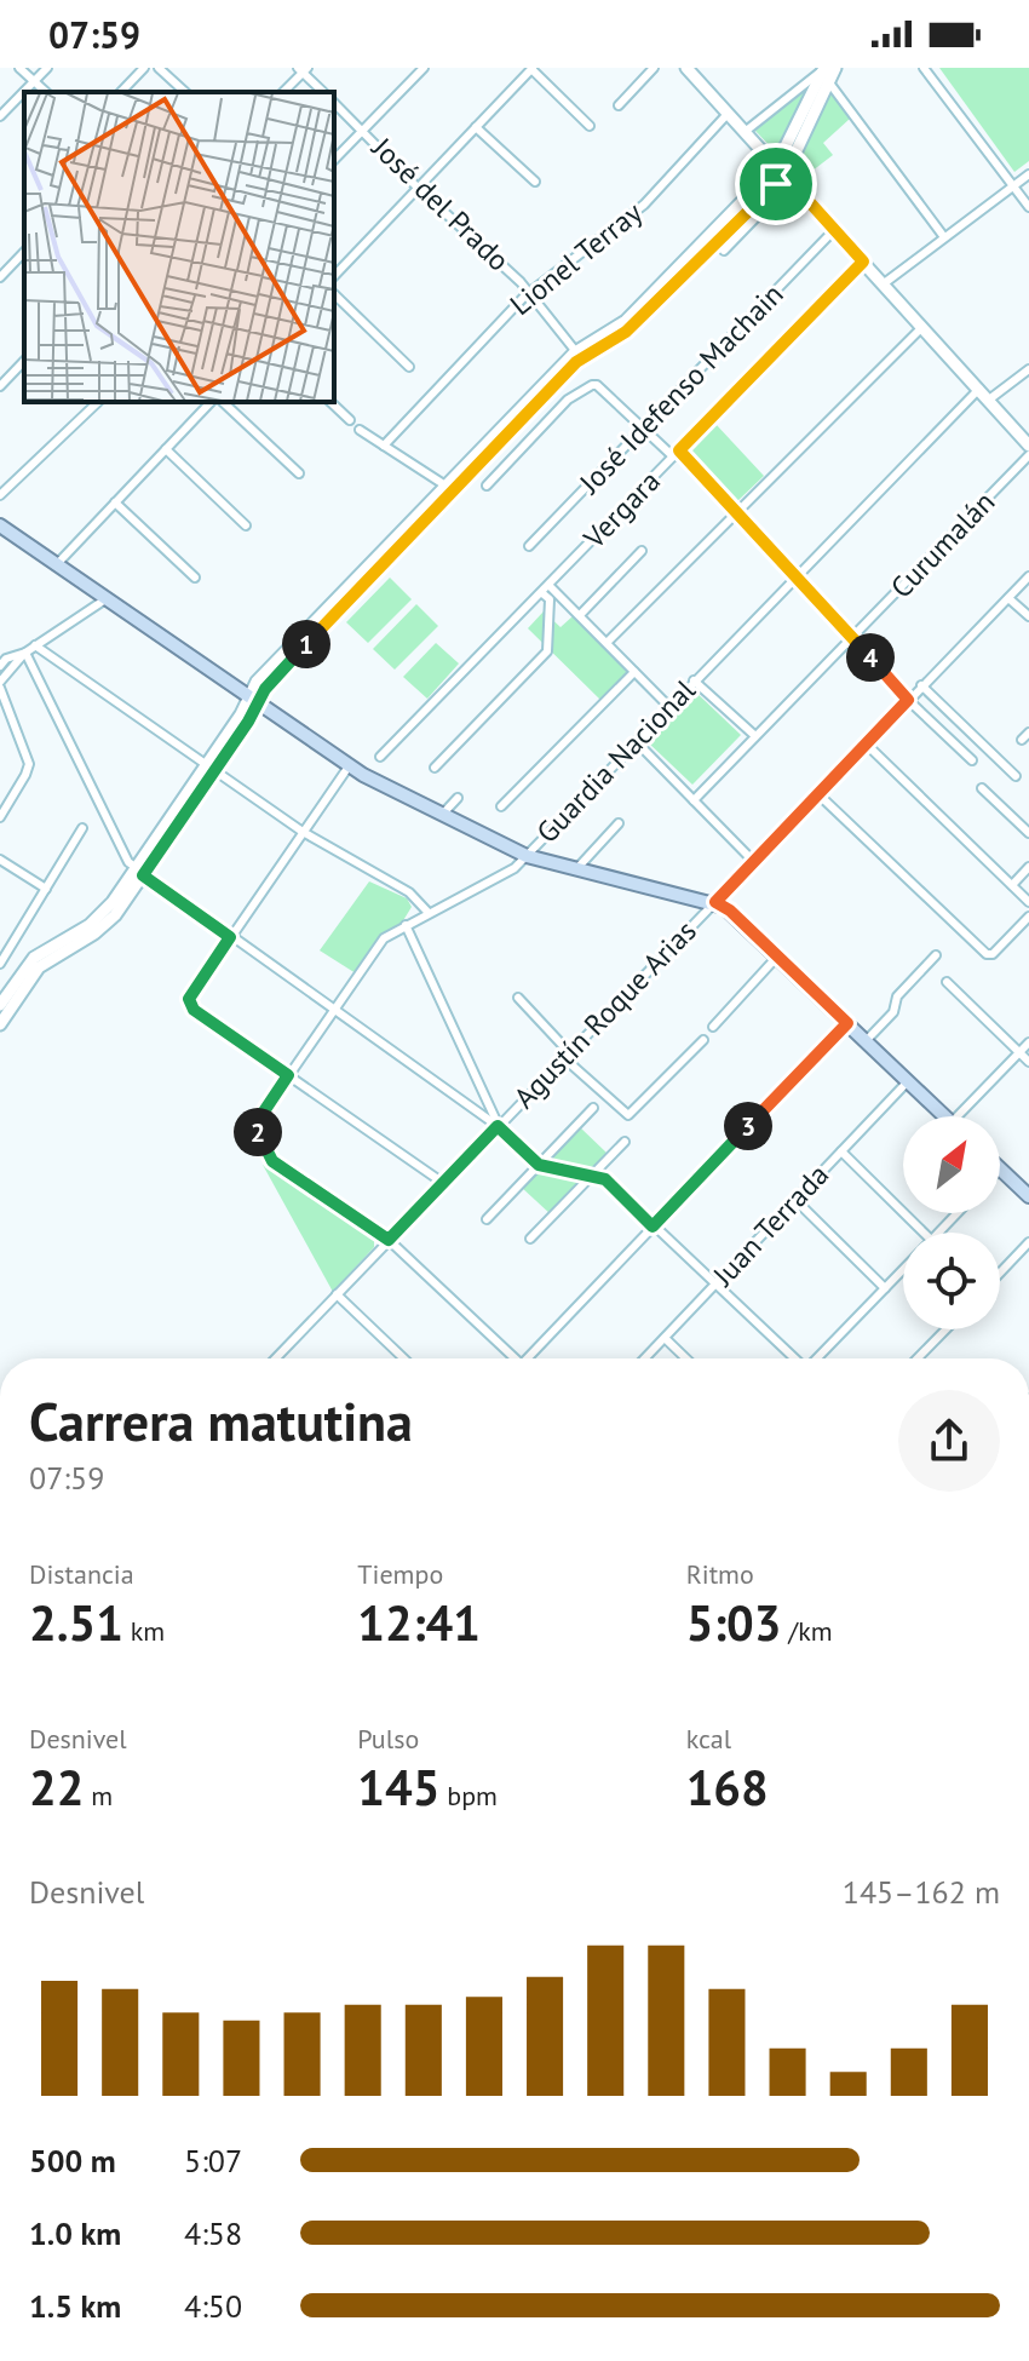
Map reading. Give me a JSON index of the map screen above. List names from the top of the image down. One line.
{"streets":{"street":["José del Prado","Lionel Terray","José Idefenso Machain","Vergara","Curumalán","Guardia Nacional","Agustín Roque Arias","Juan Terrada"]},"crossings":[["José del Prado","Lionel Terray"],["Guardia Nacional","Agustín Roque Arias"]],"north":"top right","page":{"status":"07:59","pins":["1","4","3","2"],"heading":["Carrera matutina","07:59"],"stats":[["Distancia","2.51 km"],["Tiempo","12:41"],["Ritmo","5:03 /km"],["Desnivel","22 m"],["Pulso","145 bpm"],["kcal","168"]],"chart":["Desnivel","145–162 m"],"list":[{"name":"500 m","note":"5:07"},{"name":"1.0 km","note":"4:58"},{"name":"1.5 km","note":"4:50"}]}}
